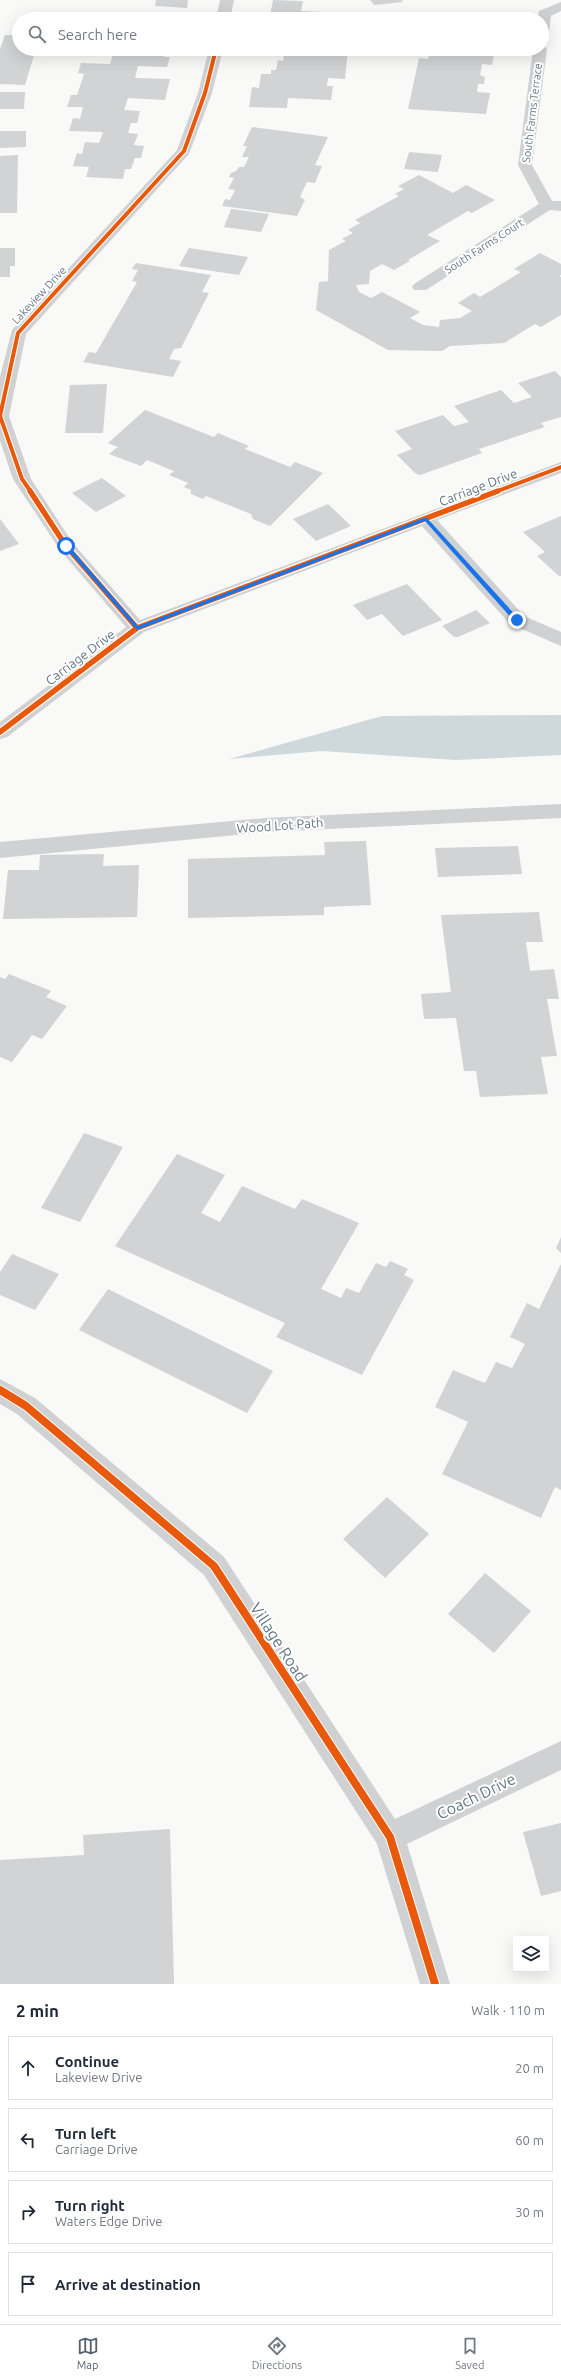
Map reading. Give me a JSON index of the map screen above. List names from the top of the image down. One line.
{"streets":{"street":["South Farms Terrace","South Farms Court","Lakeview Drive","Carriage Drive","Wood Lot Path","Village Road","Coach Drive"]},"crossings":[["South Farms Terrace","South Farms Court"],["Lakeview Drive","Carriage Drive"],["Village Road","Coach Drive"]],"page":{"search":"Search here","heading":["2 min","Walk · 110 m"],"list":[["Continue","Lakeview Drive","20 m"],["Turn left","Carriage Drive","60 m"],["Turn right","Waters Edge Drive","30 m"],"Arrive at destination"],"nav":["Map","Directions","Saved"]}}
